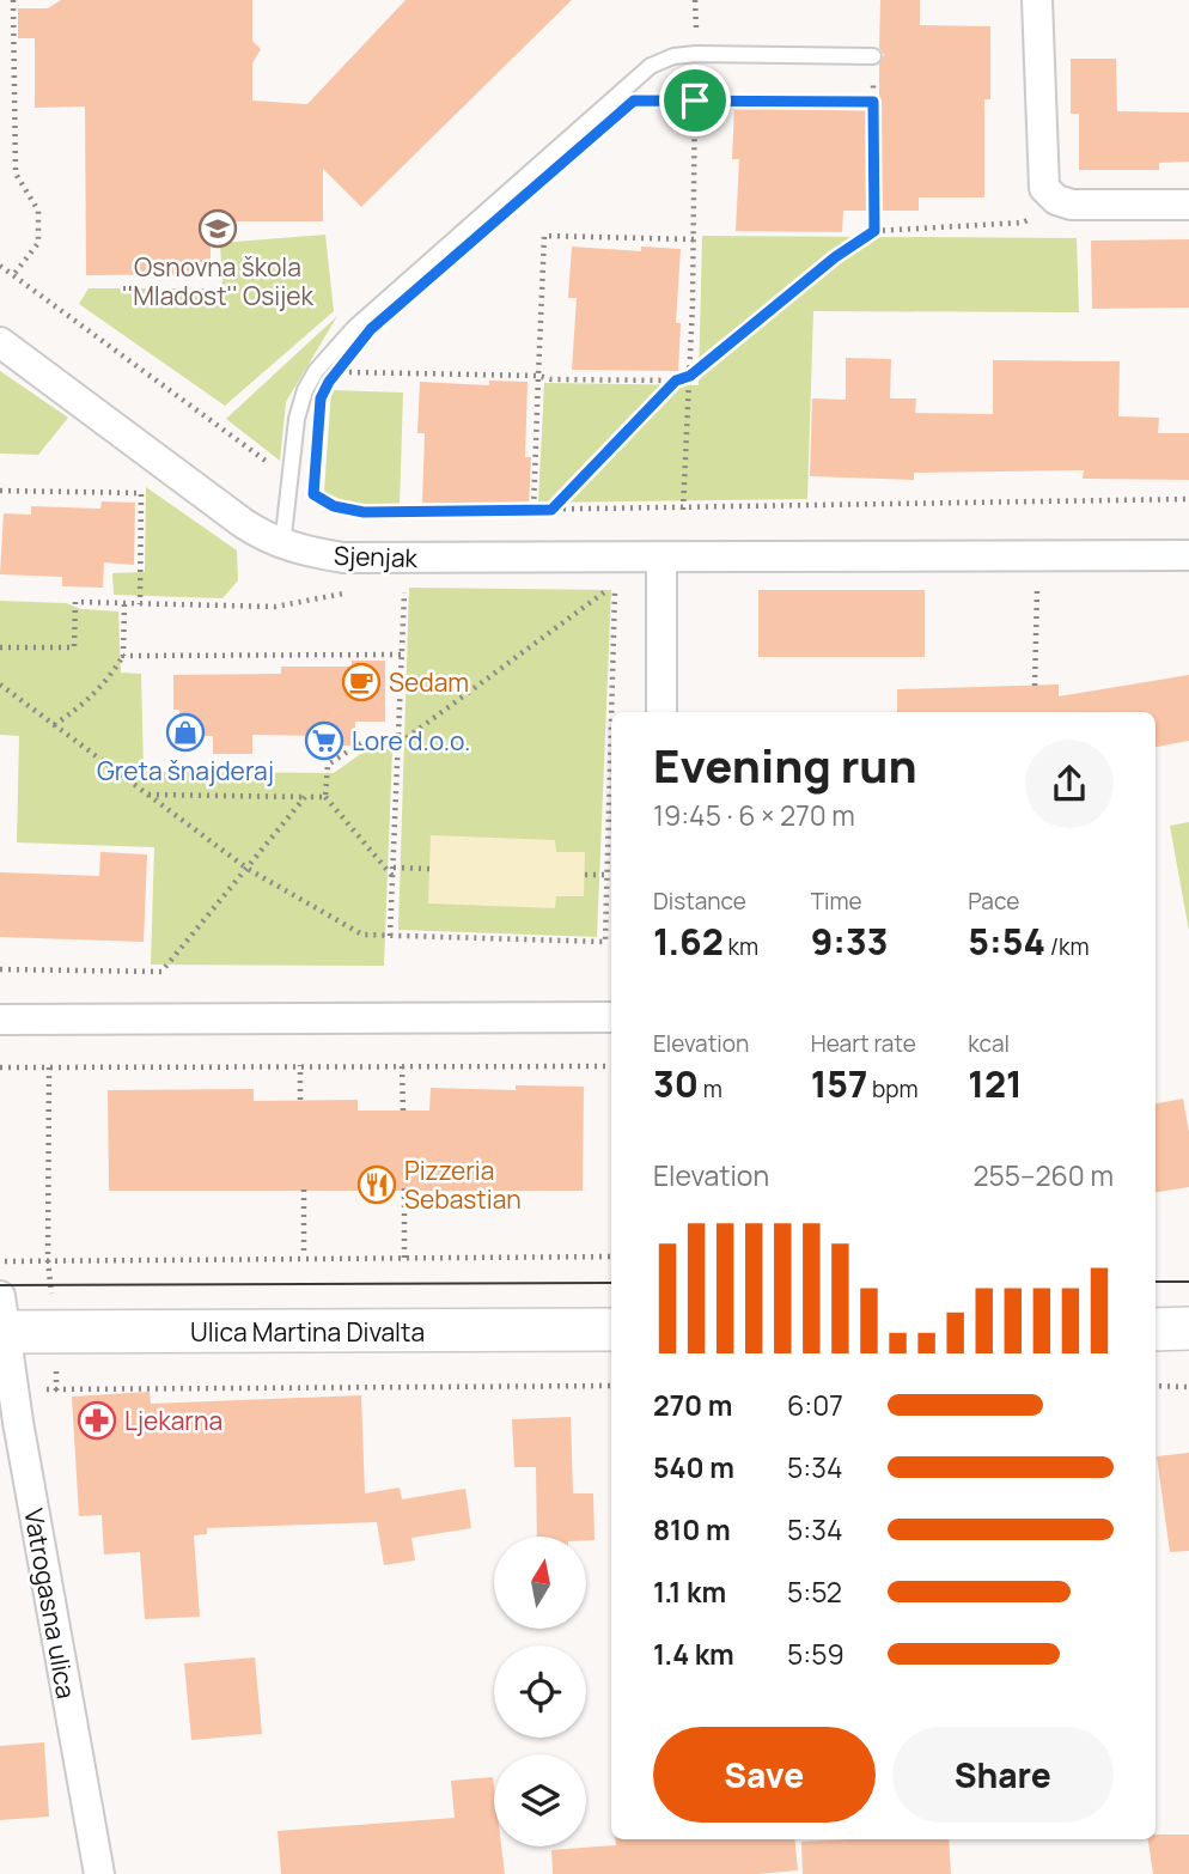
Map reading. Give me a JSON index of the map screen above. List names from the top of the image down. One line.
{"streets":{"street":["Sjenjak","Ulica Martina Divalta","Vatrogasna ulica"]},"crossings":[["Ulica Martina Divalta","Vatrogasna ulica"]],"places":{"school or university":["Osnovna škola ''Mladost'' Osijek"],"cafe":["Sedam"],"shop":["Greta šnajderaj"],"supermarket":["Lore d.o.o."],"restaurant":["Pizzeria Sebastian"],"pharmacy":["Ljekarna"]},"north":"top","page":{"heading":["Evening run","19:45 · 6 × 270 m"],"stats":[["Distance","1.62 km"],["Time","9:33"],["Pace","5:54 /km"],["Elevation","30 m"],["Heart rate","157 bpm"],["kcal","121"]],"chart":["Elevation","255–260 m"],"list":[{"name":"270 m","note":"6:07"},{"name":"540 m","note":"5:34"},{"name":"810 m","note":"5:34"},{"name":"1.1 km","note":"5:52"},{"name":"1.4 km","note":"5:59"}],"buttons":["Save","Share"]}}
